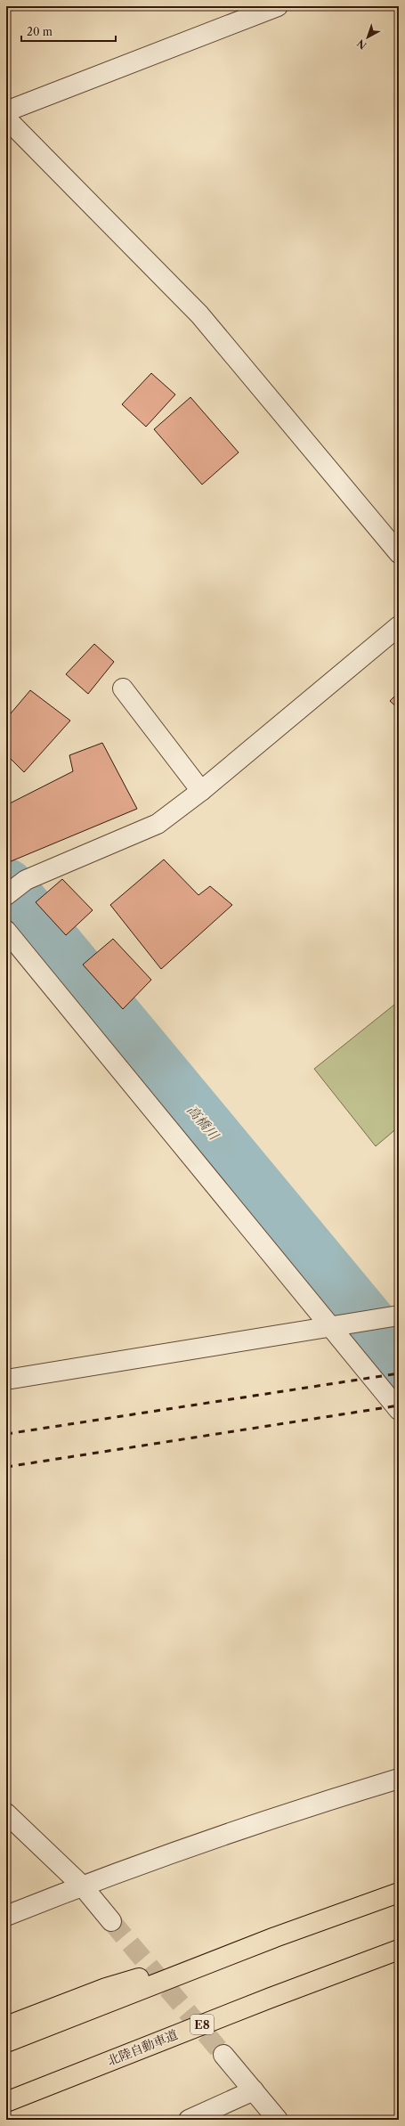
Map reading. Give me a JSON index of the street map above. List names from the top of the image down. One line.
{"streets":{"highway":["E8","北陸自動車道"]},"water":["高橋川"],"scale_bar":"20 m","north":"bottom left"}
